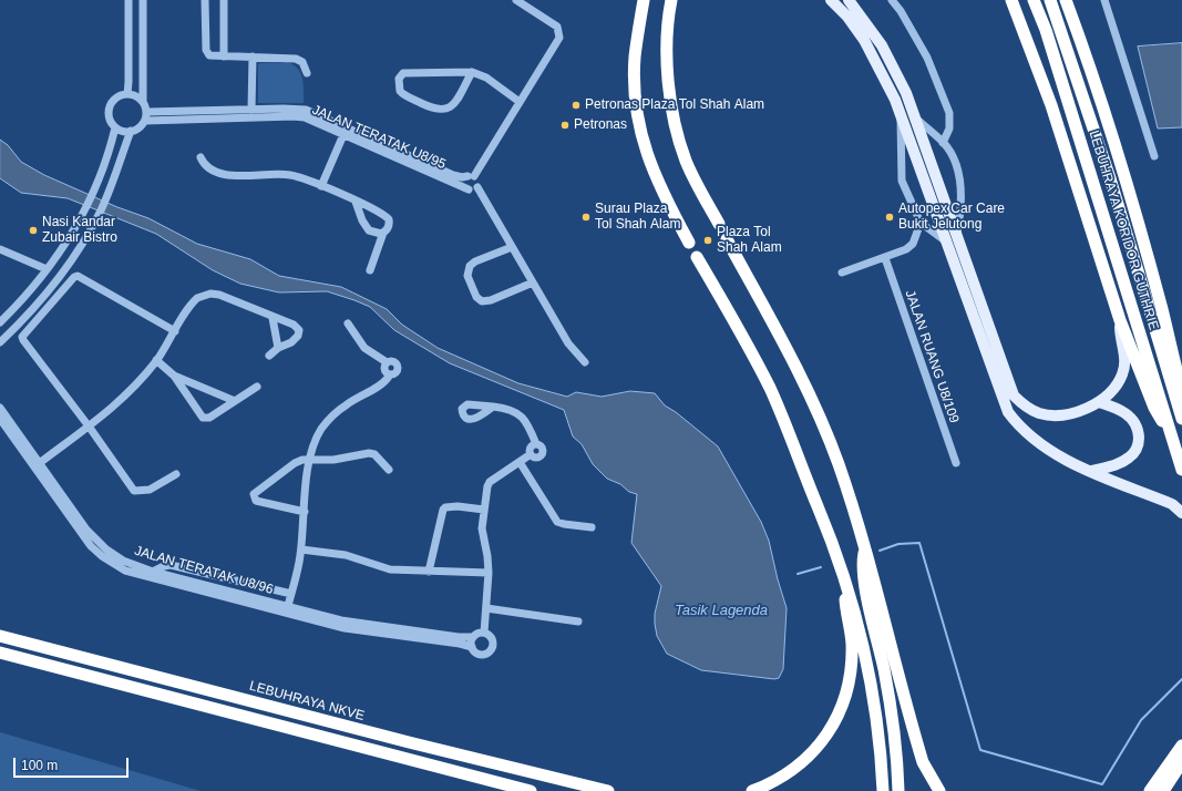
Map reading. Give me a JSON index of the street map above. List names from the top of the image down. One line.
{"streets":{"highway":["LEBUHRAYA KORIDOR GUTHRIE","LEBUHRAYA NKVE"],"street":["JALAN TERATAK U8/95","JALAN RUANG U8/109","JALAN TERATAK U8/96"]},"water":["Tasik Lagenda"],"places":["Petronas Plaza Tol Shah Alam","Petronas","Surau Plaza Tol Shah Alam","Autopex Car Care Bukit Jelutong","Nasi Kandar Zubair Bistro","Plaza Tol Shah Alam"],"scale_bar":"100 m"}
